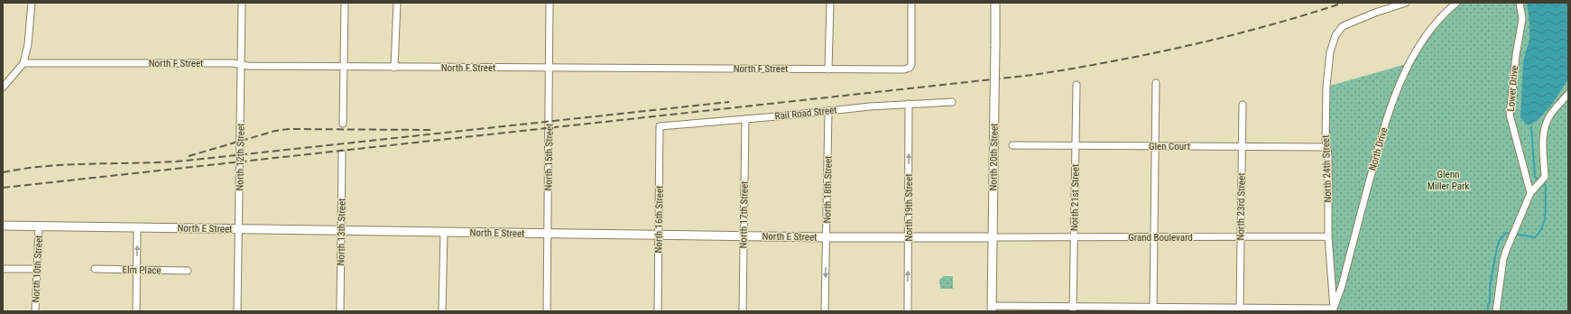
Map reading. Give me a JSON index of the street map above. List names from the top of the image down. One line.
{"streets":{"street":["North F Street","Lower Drive","Rail Road Street","Glen Court","North Drive","North 12th Street","North 15th Street","North 20th Street","North 24th Street","North 18th Street","North 21st Street","North 23rd Street","North 19th Street","North 17th Street","North 16th Street","North E Street","North 13th Street","Grand Boulevard","North 10th Street","Elm Place"]},"crossings":[["North F Street","North 12th Street"],["North F Street","North 15th Street"],["Rail Road Street","North 18th Street"],["Rail Road Street","North 19th Street"],["Rail Road Street","North 17th Street"],["Rail Road Street","North 16th Street"],["Glen Court","North 24th Street"],["Glen Court","North 21st Street"],["Glen Court","North 23rd Street"],["North Drive","North 24th Street"],["North 12th Street","North E Street"],["North 15th Street","North E Street"],["North 20th Street","North E Street"],["North 20th Street","Grand Boulevard"],["North 24th Street","Grand Boulevard"],["North 18th Street","North E Street"],["North 21st Street","Grand Boulevard"],["North 23rd Street","Grand Boulevard"],["North 19th Street","North E Street"],["North 17th Street","North E Street"],["North 16th Street","North E Street"],["North E Street","North 13th Street"],["North E Street","Grand Boulevard"],["North E Street","North 10th Street"]],"one_way":["North 18th Street","North 19th Street"],"parks":["Glenn Miller Park"]}
